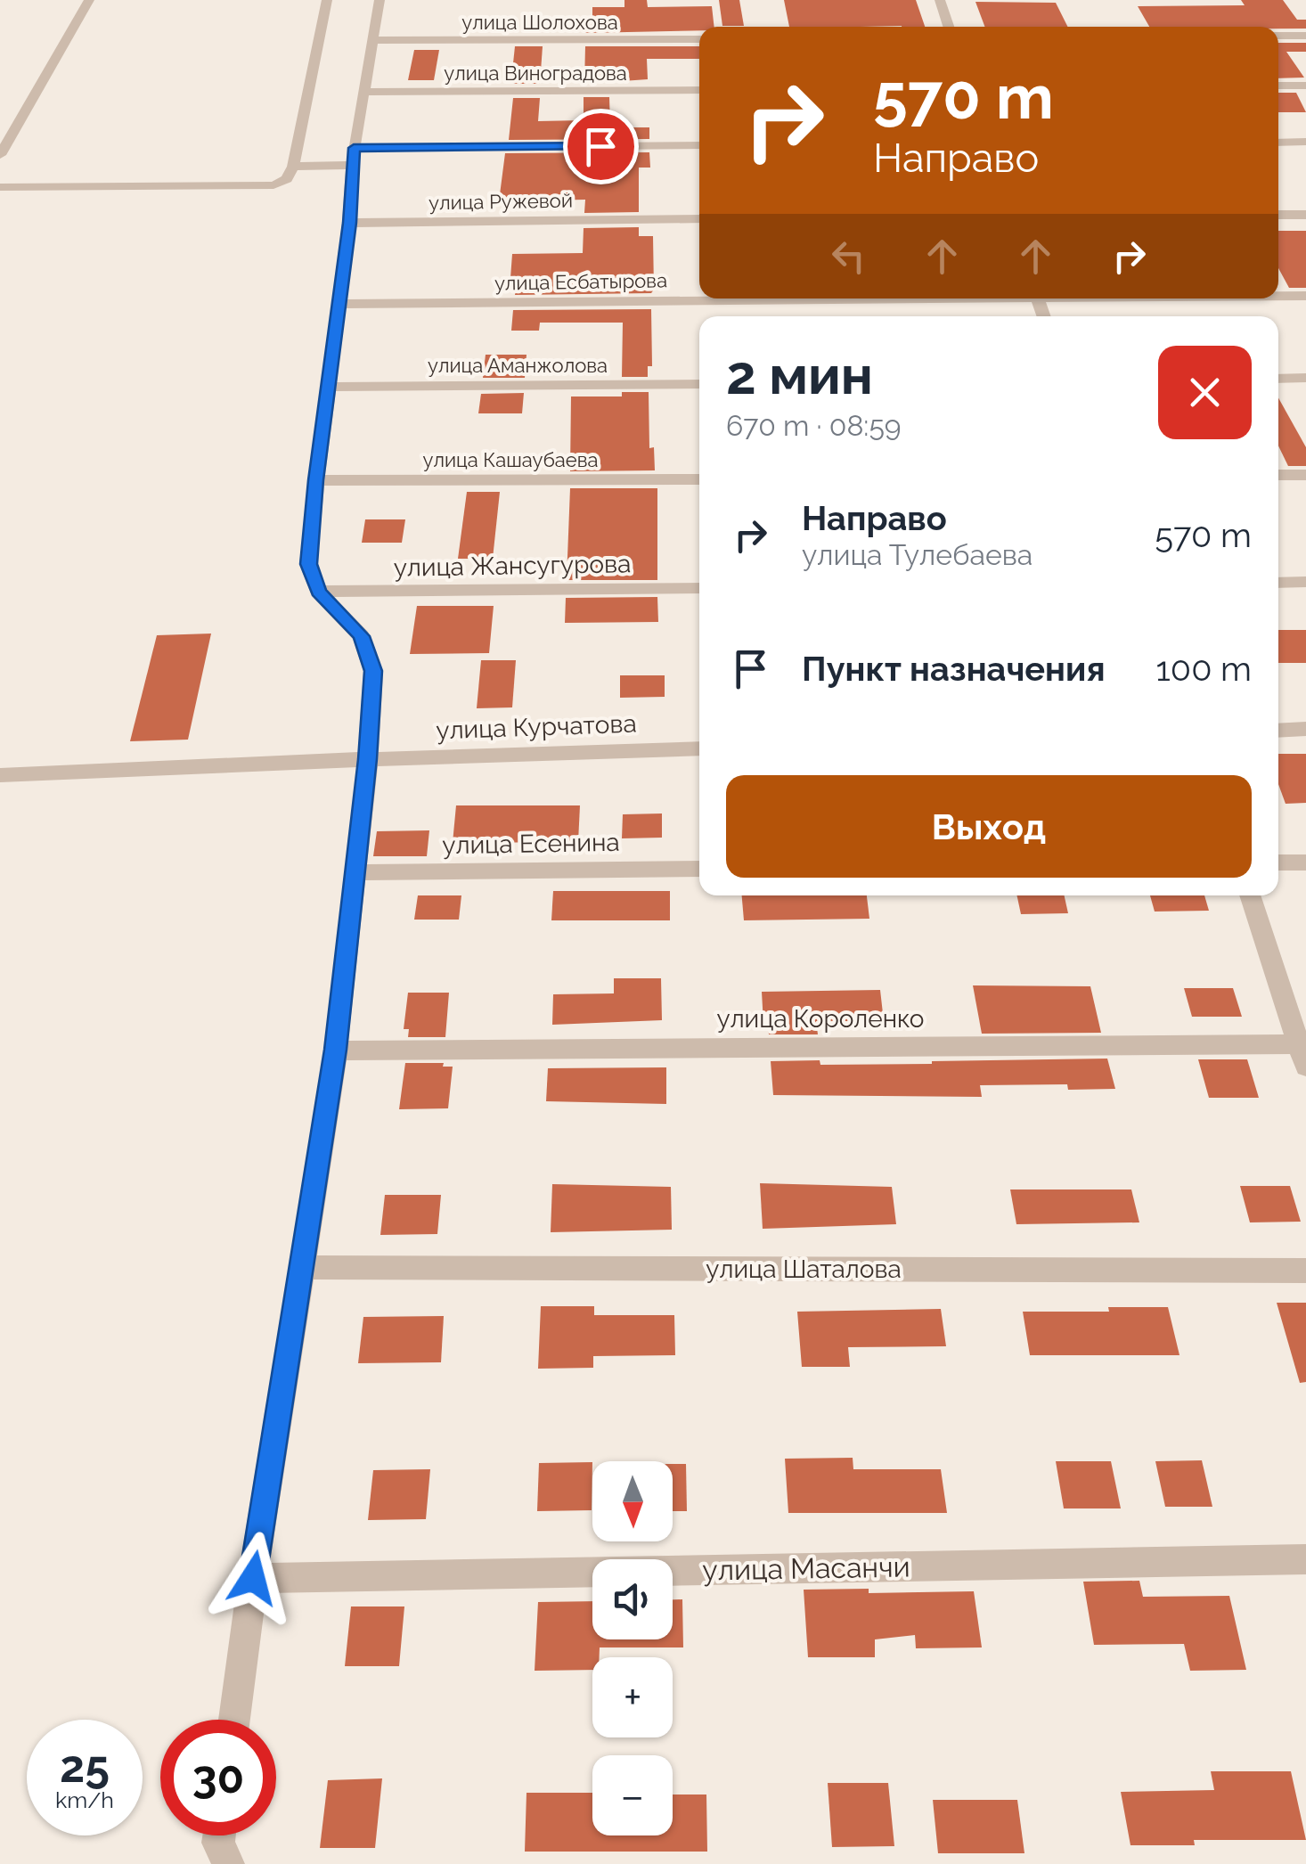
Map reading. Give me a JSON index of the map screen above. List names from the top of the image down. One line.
{"streets":{"street":["улица Шолохова","улица Виноградова","улица Ружевой","улица Есбатырова","улица Аманжолова","улица Кашаубаева","улица Жансугурова","улица Курчатова","улица Есенина","улица Короленко","улица Шаталова","улица Масанчи"]},"north":"bottom","page":{"turn":["570 m","Направо"],"heading":["2 мин","670 m · 08:59"],"list":[{"name":"Направо","note":"улица Тулебаева","value":"570 m"},{"name":"Пункт назначения","value":"100 m"}],"buttons":"Выход","map_buttons":["+","−"],"speed":"25 km/h","limit":"30"}}
